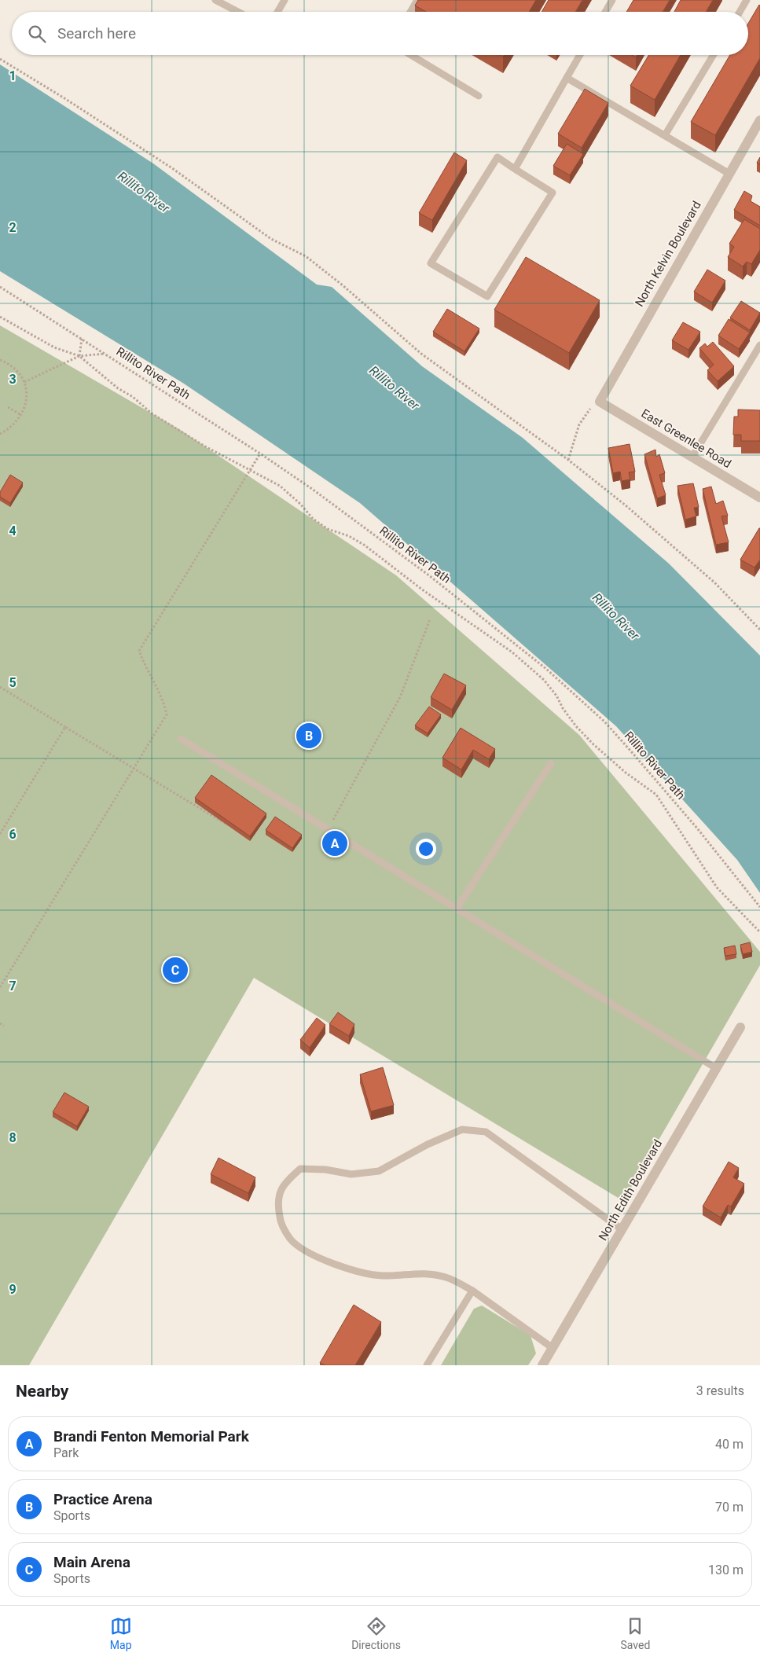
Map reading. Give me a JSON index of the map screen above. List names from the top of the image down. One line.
{"streets":{"street":["North Kelvin Boulevard","East Greenlee Road","North Edith Boulevard"],"path":["Rillito River Path"]},"crossings":[["North Kelvin Boulevard","East Greenlee Road"]],"water":["Rillito River"],"page":{"search":"Search here","pins":["B","A","C"],"heading":["Nearby","3 results"],"list":[{"mark":"A","name":"Brandi Fenton Memorial Park","note":"Park","value":"40 m"},{"mark":"B","name":"Practice Arena","note":"Sports","value":"70 m"},{"mark":"C","name":"Main Arena","note":"Sports","value":"130 m"}],"nav":["Map","Directions","Saved"]},"grid":{"rows":["1","2","3","4","5","6","7","8","9"]}}
